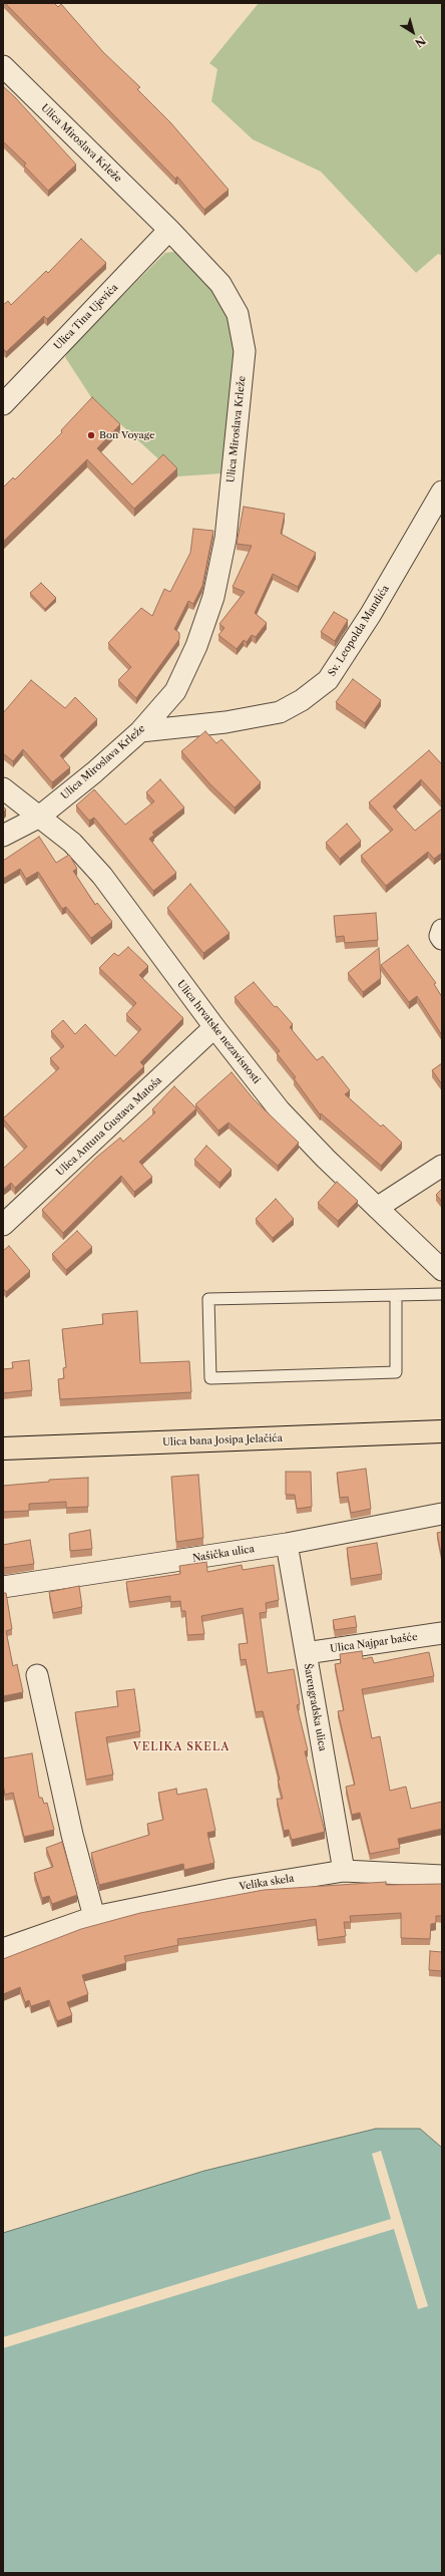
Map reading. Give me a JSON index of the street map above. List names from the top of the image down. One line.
{"streets":{"main road":["Ulica bana Josipa Jelačića"],"street":["Ulica Miroslava Krleže","Ulica Tina Ujevića","Sv. Leopolda Mandića","Ulica hrvatske nezavisnosti","Ulica Antuna Gustava Matoša","Našička ulica","Ulica Najpar bašće","Šarengradska ulica","Velika skela"]},"crossings":[["Ulica Miroslava Krleže","Ulica Tina Ujevića"],["Ulica Miroslava Krleže","Sv. Leopolda Mandića"],["Ulica Miroslava Krleže","Ulica hrvatske nezavisnosti"],["Ulica hrvatske nezavisnosti","Ulica Antuna Gustava Matoša"],["Našička ulica","Šarengradska ulica"],["Ulica Najpar bašće","Šarengradska ulica"],["Šarengradska ulica","Velika skela"]],"districts":["VELIKA SKELA"],"places":["Bon Voyage"],"north":"bottom right"}
